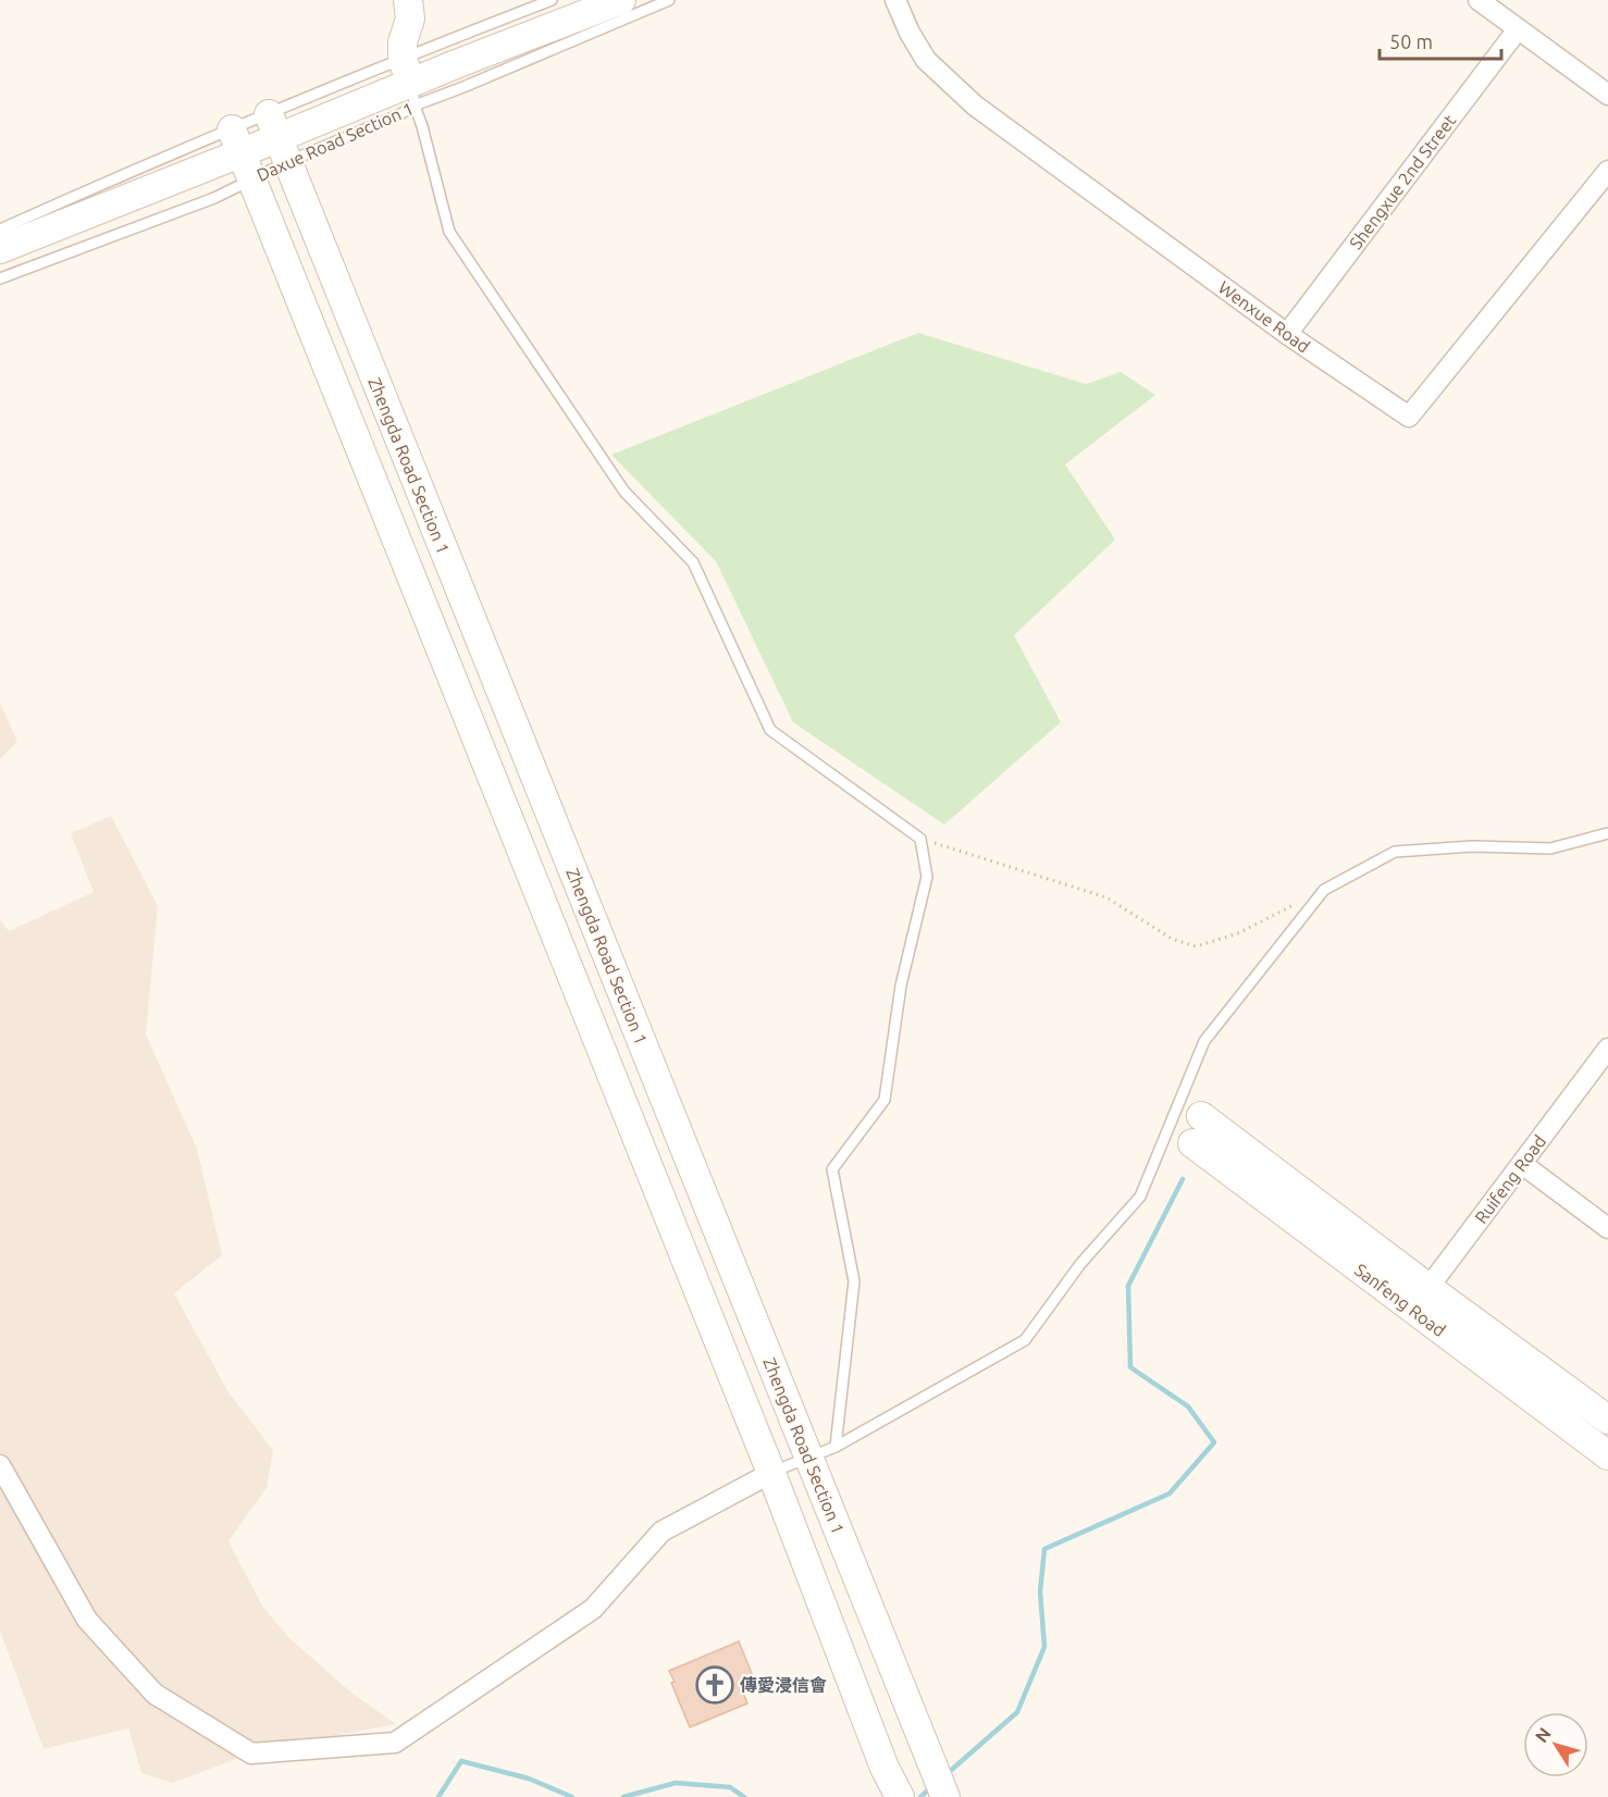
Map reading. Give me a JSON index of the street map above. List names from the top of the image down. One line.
{"streets":{"main road":["Daxue Road Section 1","Zhengda Road Section 1","Sanfeng Road"],"street":["Shengxue 2nd Street","Wenxue Road","Ruifeng Road"]},"crossings":[["Daxue Road Section 1","Zhengda Road Section 1"],["Shengxue 2nd Street","Wenxue Road"],["Ruifeng Road","Sanfeng Road"]],"places":{"church":["傳愛浸信會"]},"scale_bar":"50 m","north":"top left"}
